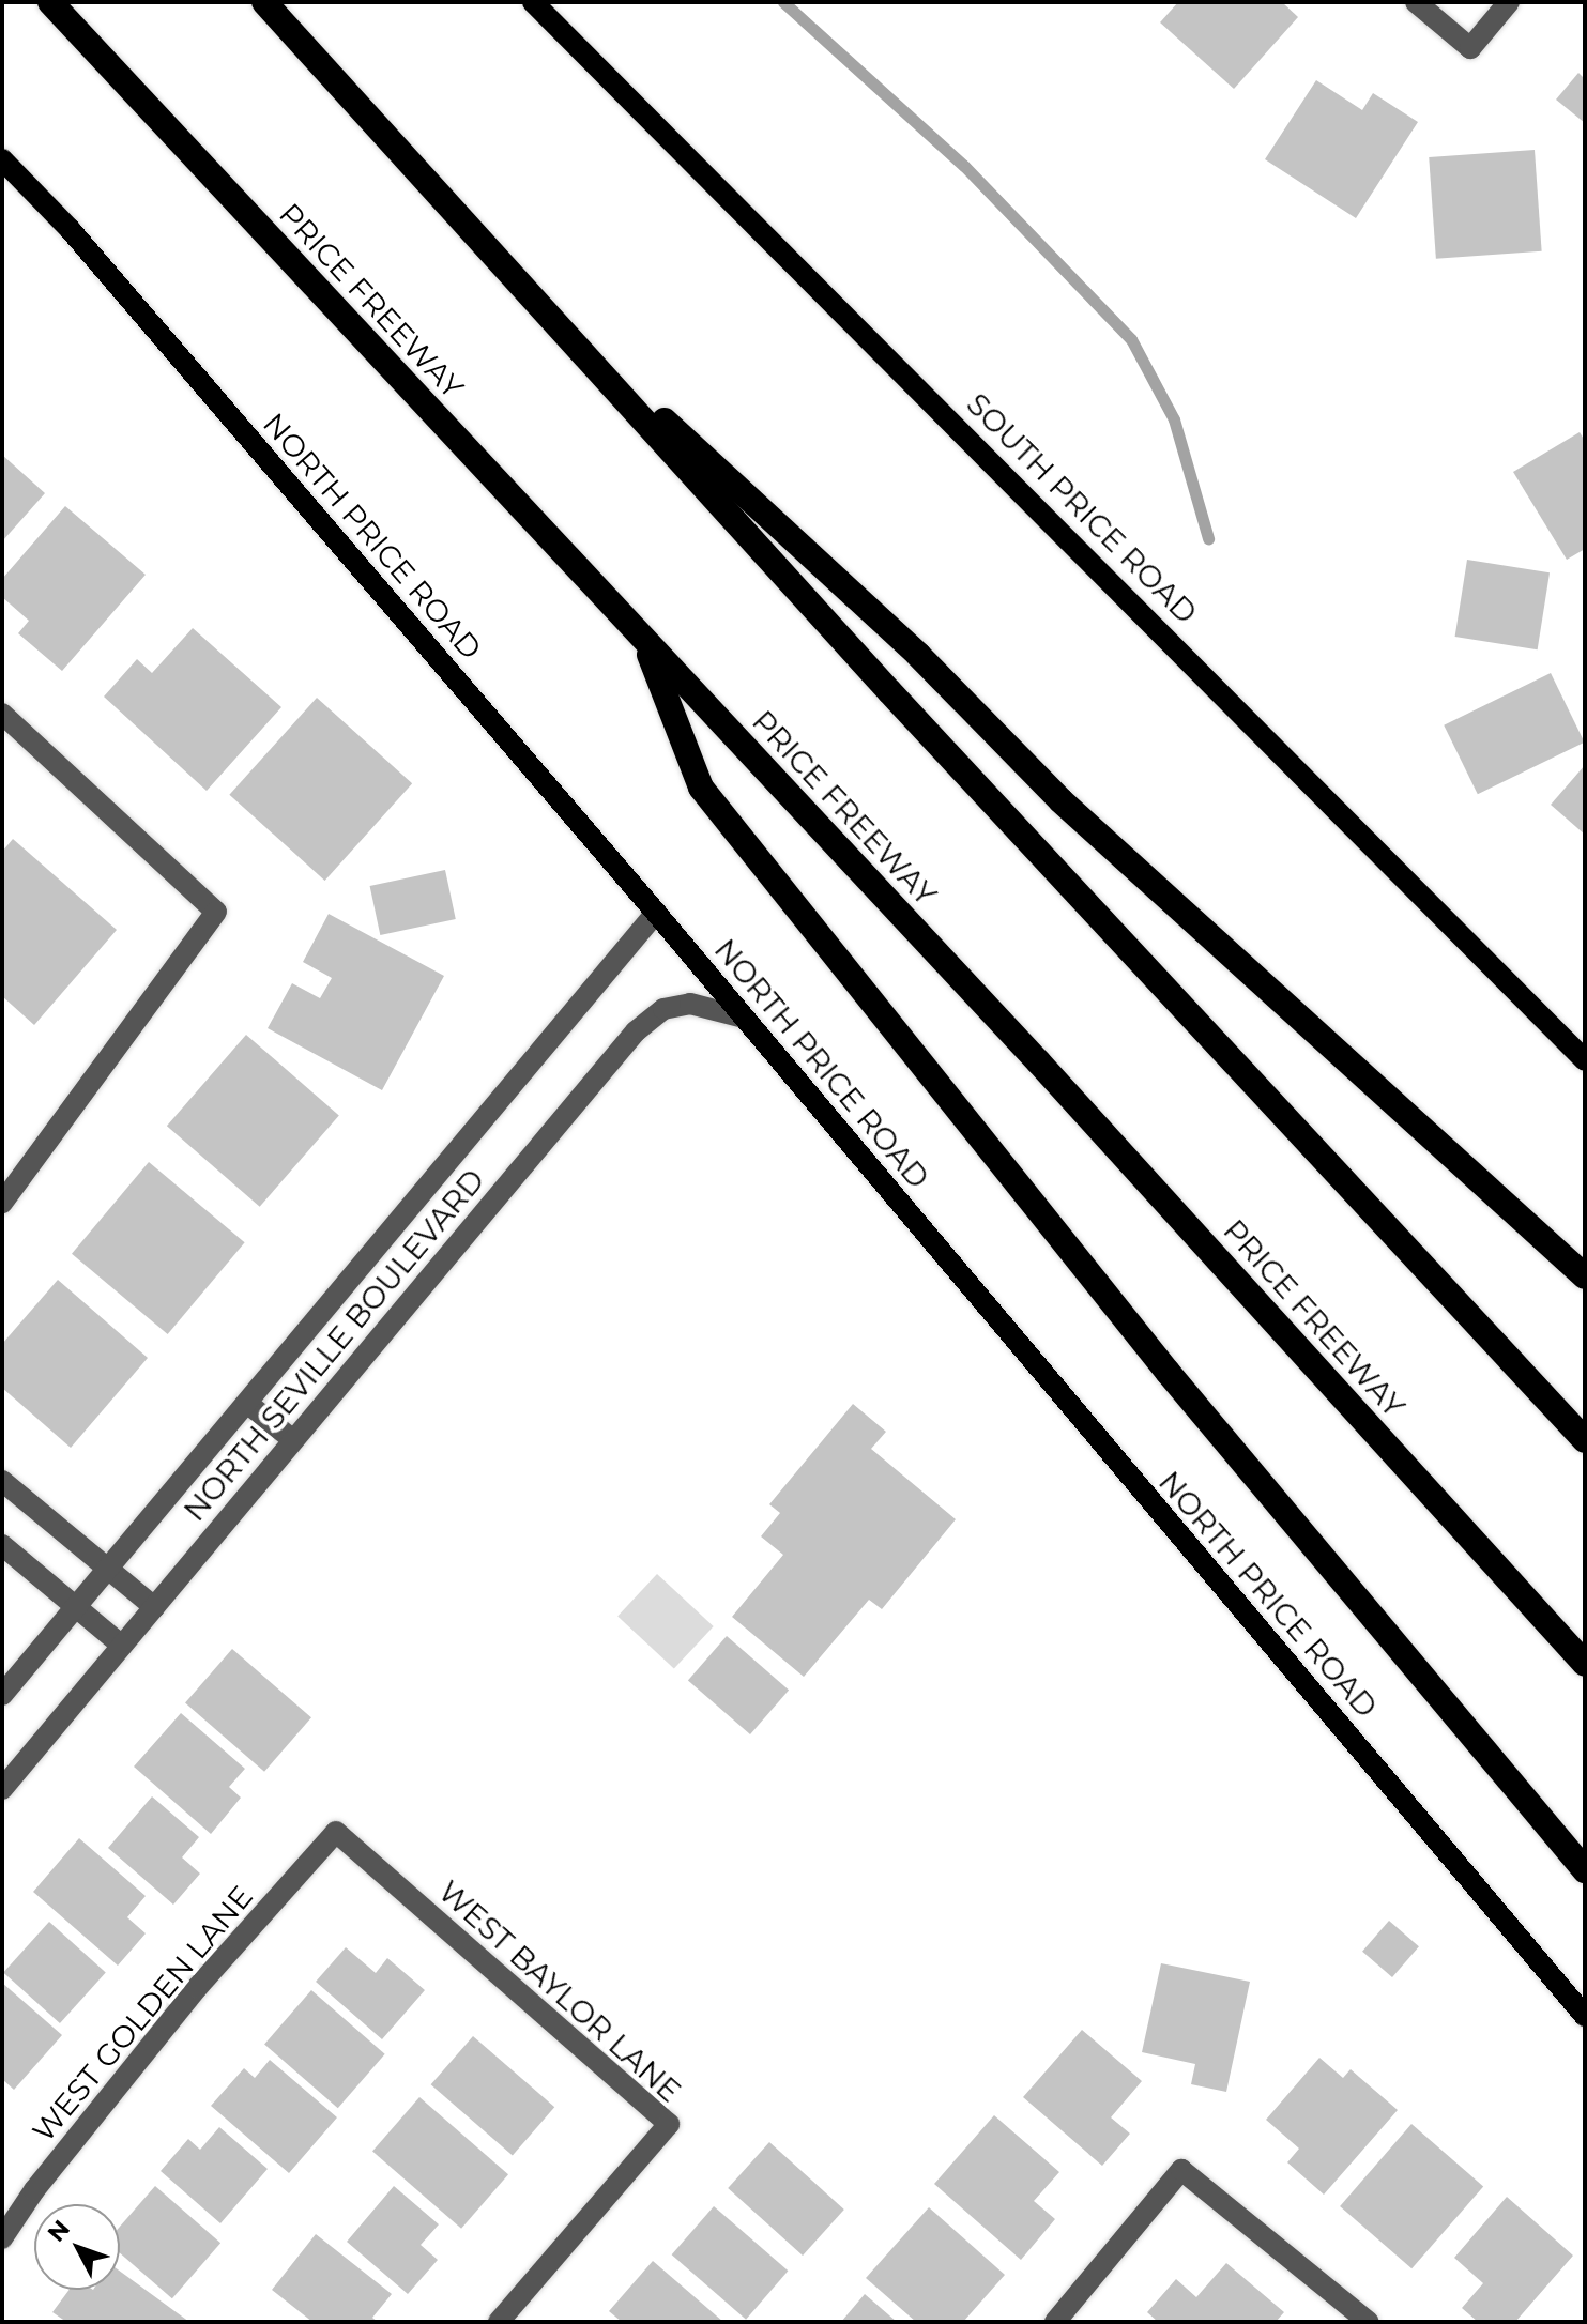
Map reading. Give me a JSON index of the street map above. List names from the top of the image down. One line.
{"streets":{"highway":["PRICE FREEWAY"],"main road":["SOUTH PRICE ROAD","NORTH PRICE ROAD"],"street":["NORTH SEVILLE BOULEVARD","WEST BAYLOR LANE","WEST GOLDEN LANE"]},"crossings":[["NORTH PRICE ROAD","NORTH SEVILLE BOULEVARD"],["WEST BAYLOR LANE","WEST GOLDEN LANE"]],"north":"top left"}
